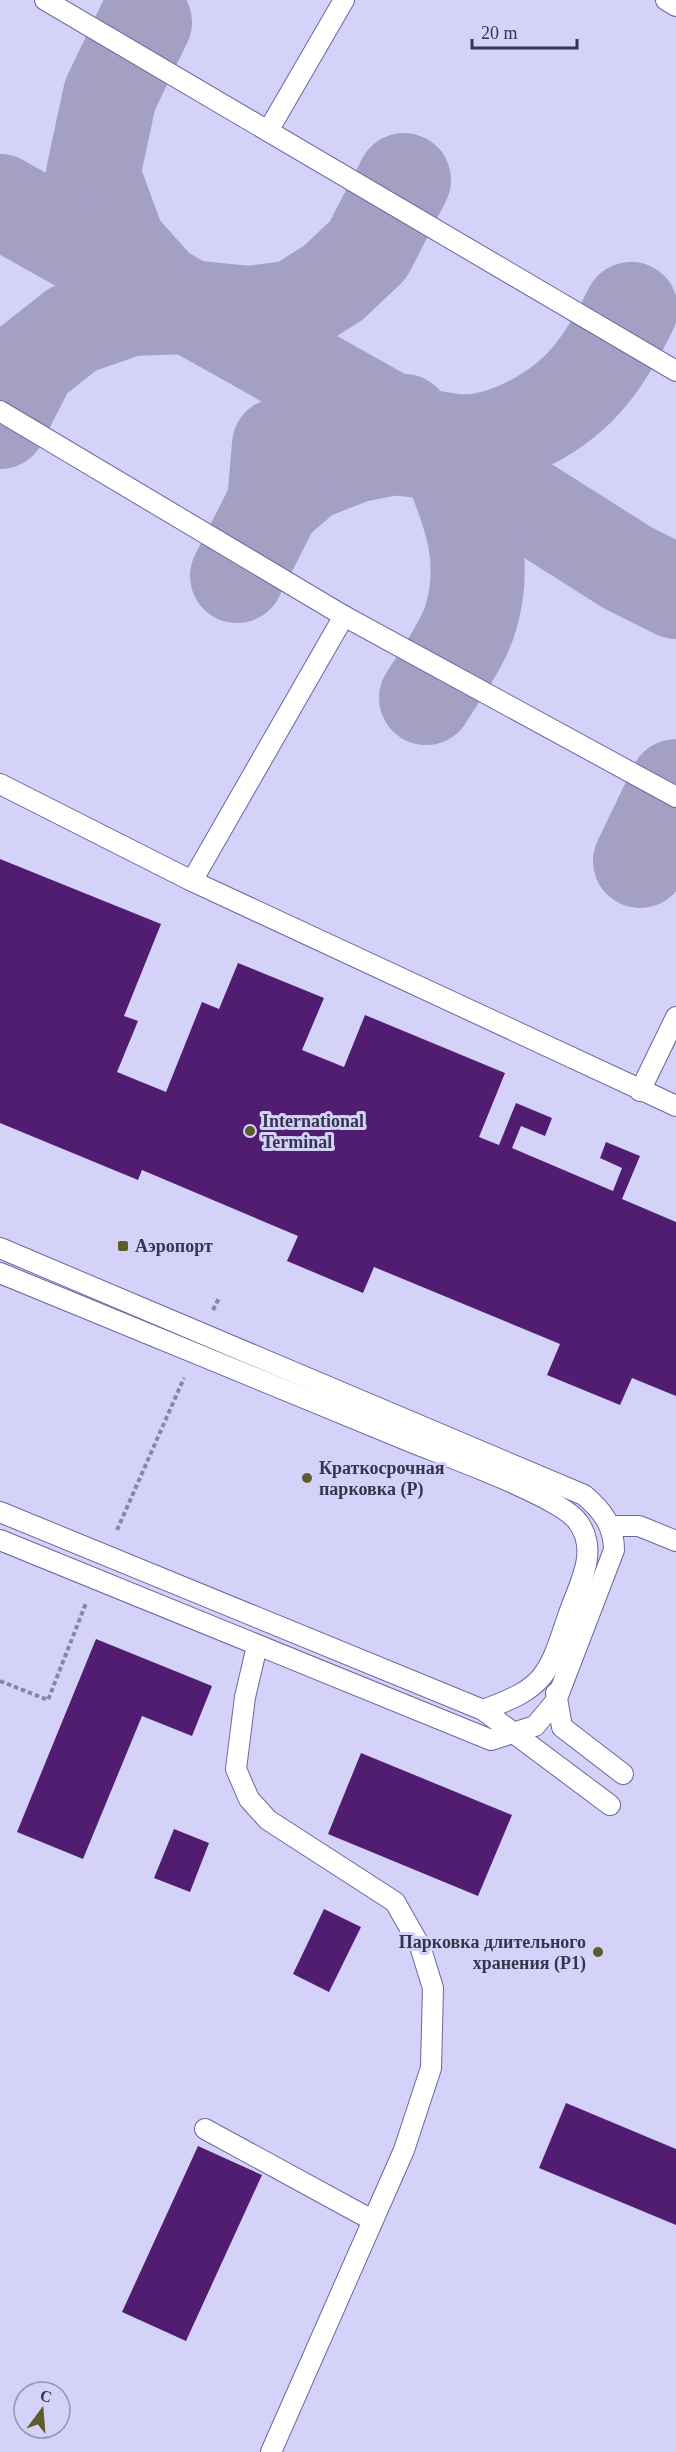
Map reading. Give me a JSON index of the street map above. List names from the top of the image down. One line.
{"places":{"other":["International Terminal","Краткосрочная парковка (P)","Парковка длительного хранения (P1)"],"transit":["Аэропорт"]},"scale_bar":"20 m","north":"top"}
